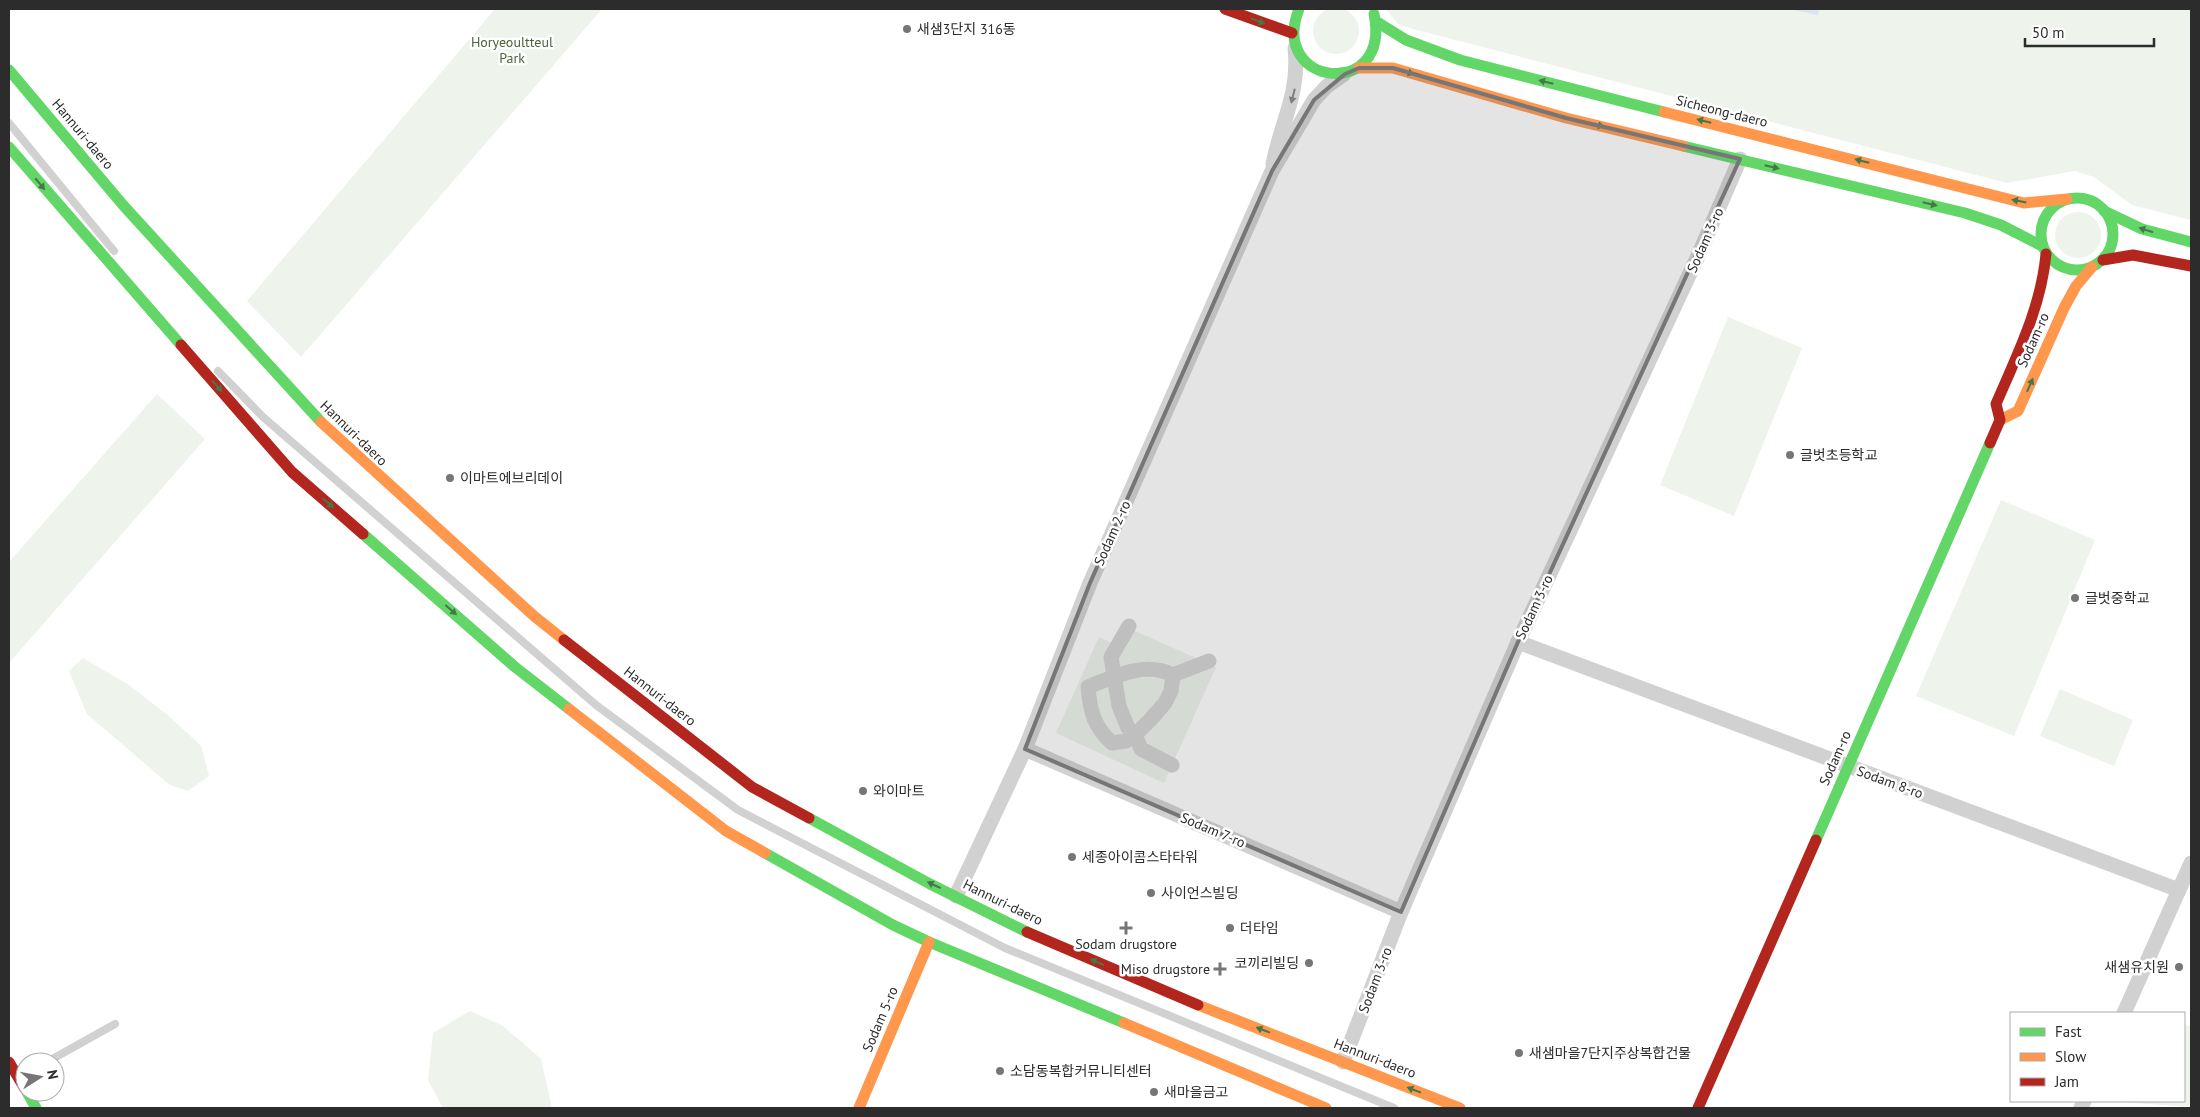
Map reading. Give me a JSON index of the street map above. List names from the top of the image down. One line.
{"streets":{"street":["Sicheong-daero","Hannuri-daero","Sodam 3-ro","Sodam-ro","Sodam 2-ro","Sodam 8-ro","Sodam 7-ro","Sodam 5-ro"]},"crossings":[["Sicheong-daero","Sodam-ro"],["Hannuri-daero","Sodam 3-ro"],["Hannuri-daero","Sodam 2-ro"],["Sodam 3-ro","Sodam 8-ro"],["Sodam 3-ro","Sodam 7-ro"],["Sodam-ro","Sodam 8-ro"],["Sodam 2-ro","Sodam 7-ro"]],"parks":["Horyeoultteul Park"],"places":{"other":["새샘3단지 316동","글벗초등학교","이마트에브리데이","글벗중학교","와이마트","세종아이콤스타타워","사이언스빌딩","더타임","코끼리빌딩","새샘유치원","새샘마을7단지주상복합건물","소담동복합커뮤니티센터","새마을금고"],"health":["Sodam drugstore","Miso drugstore"]},"legend":["Fast","Slow","Jam"],"scale_bar":"50 m","north":"right"}
